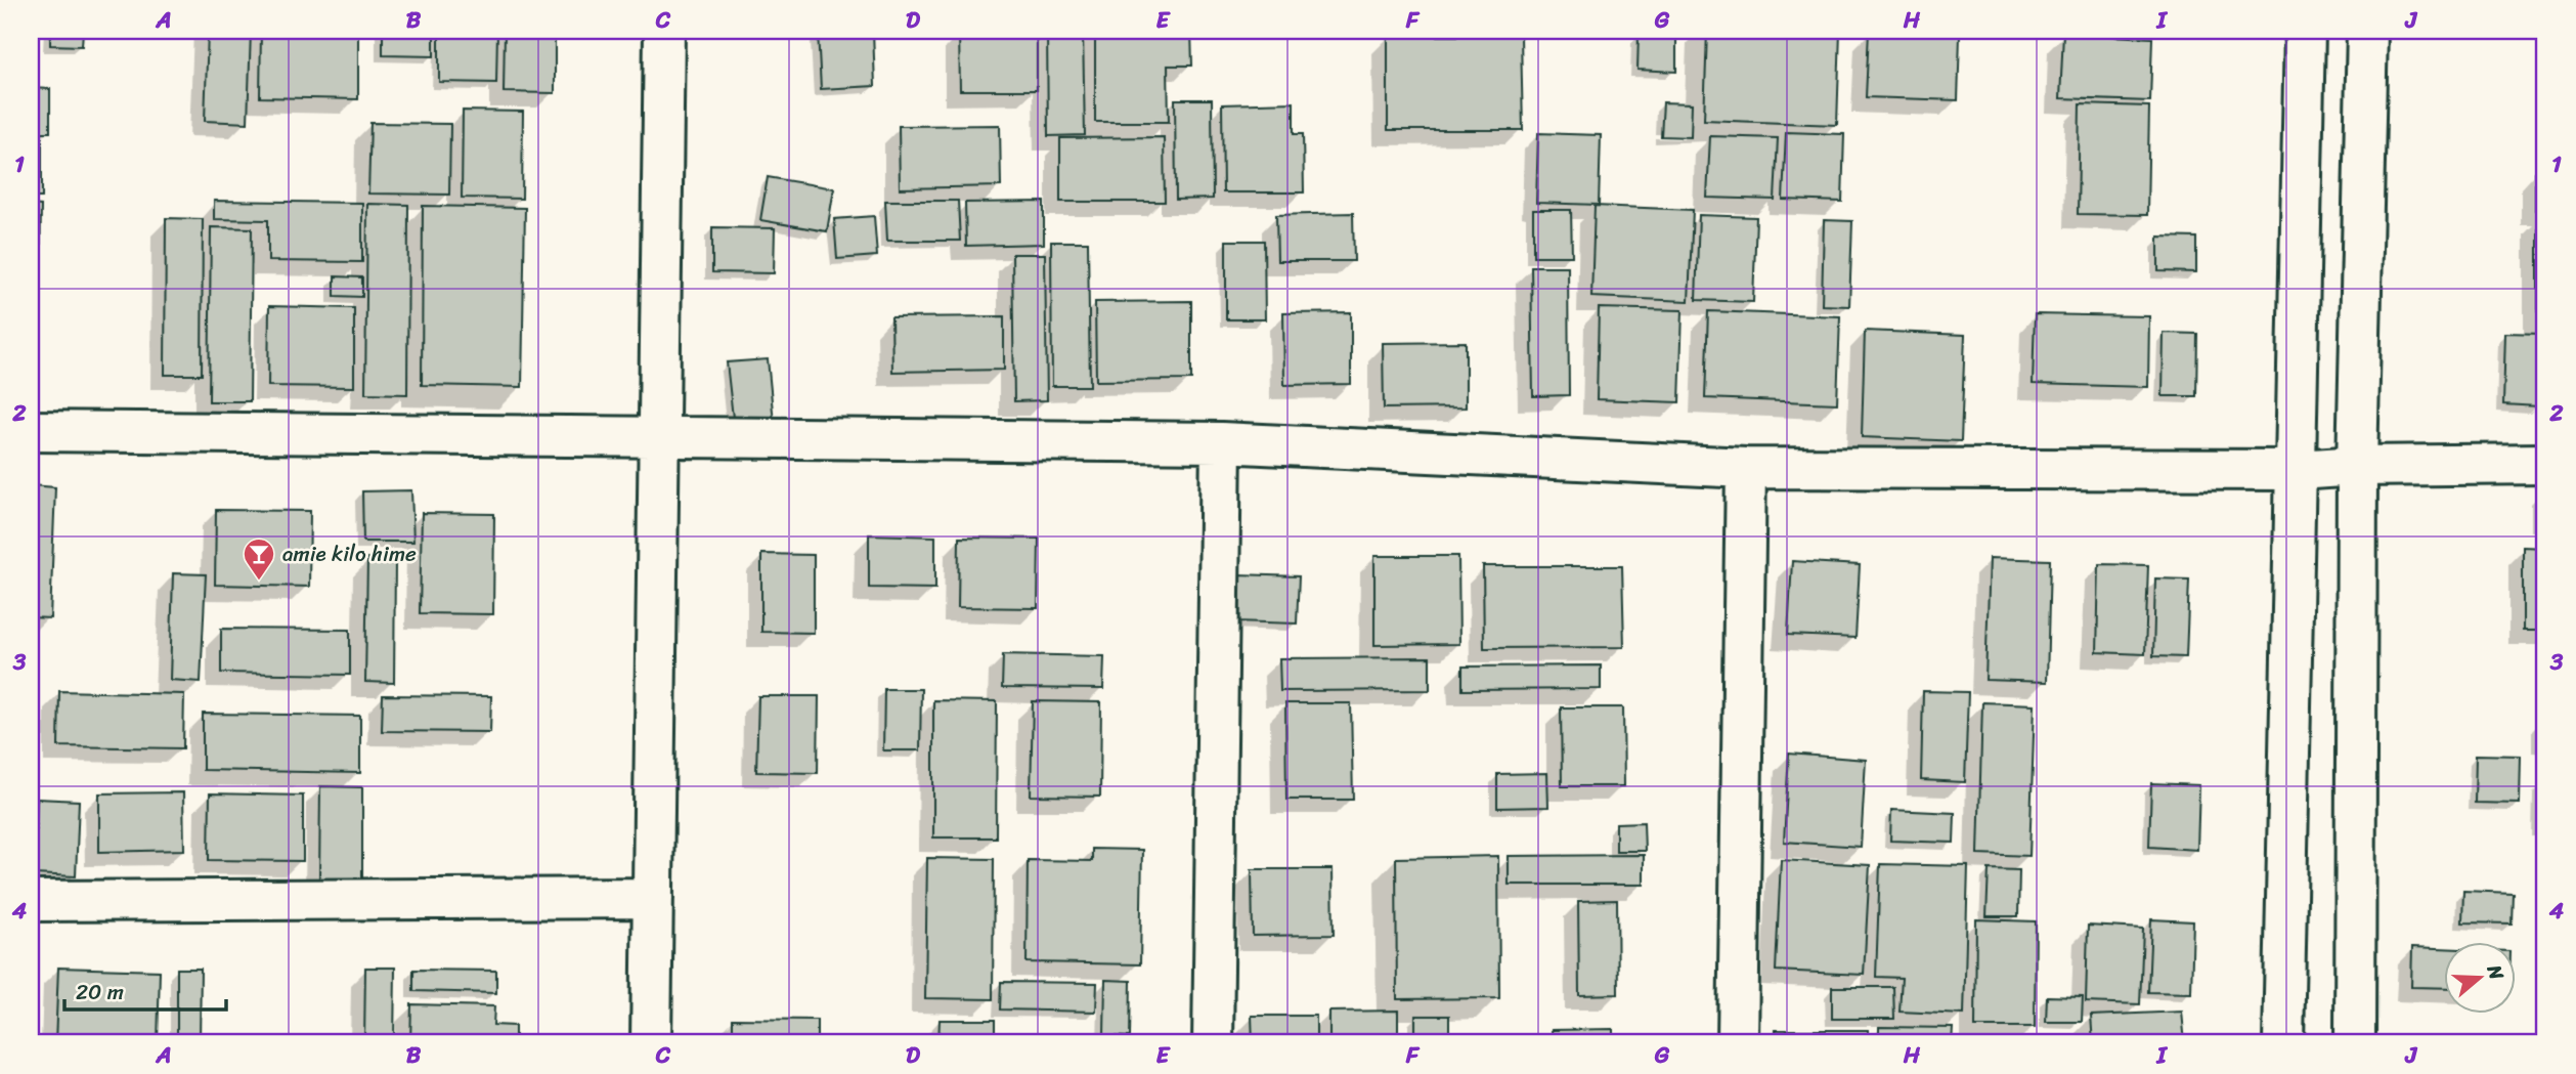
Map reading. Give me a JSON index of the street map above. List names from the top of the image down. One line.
{"places":{"bar":["amie kilo hime"]},"scale_bar":"20 m","north":"right","grid":{"columns":["A","B","C","D","E","F","G","H","I","J"],"rows":["1","2","3","4"]}}
